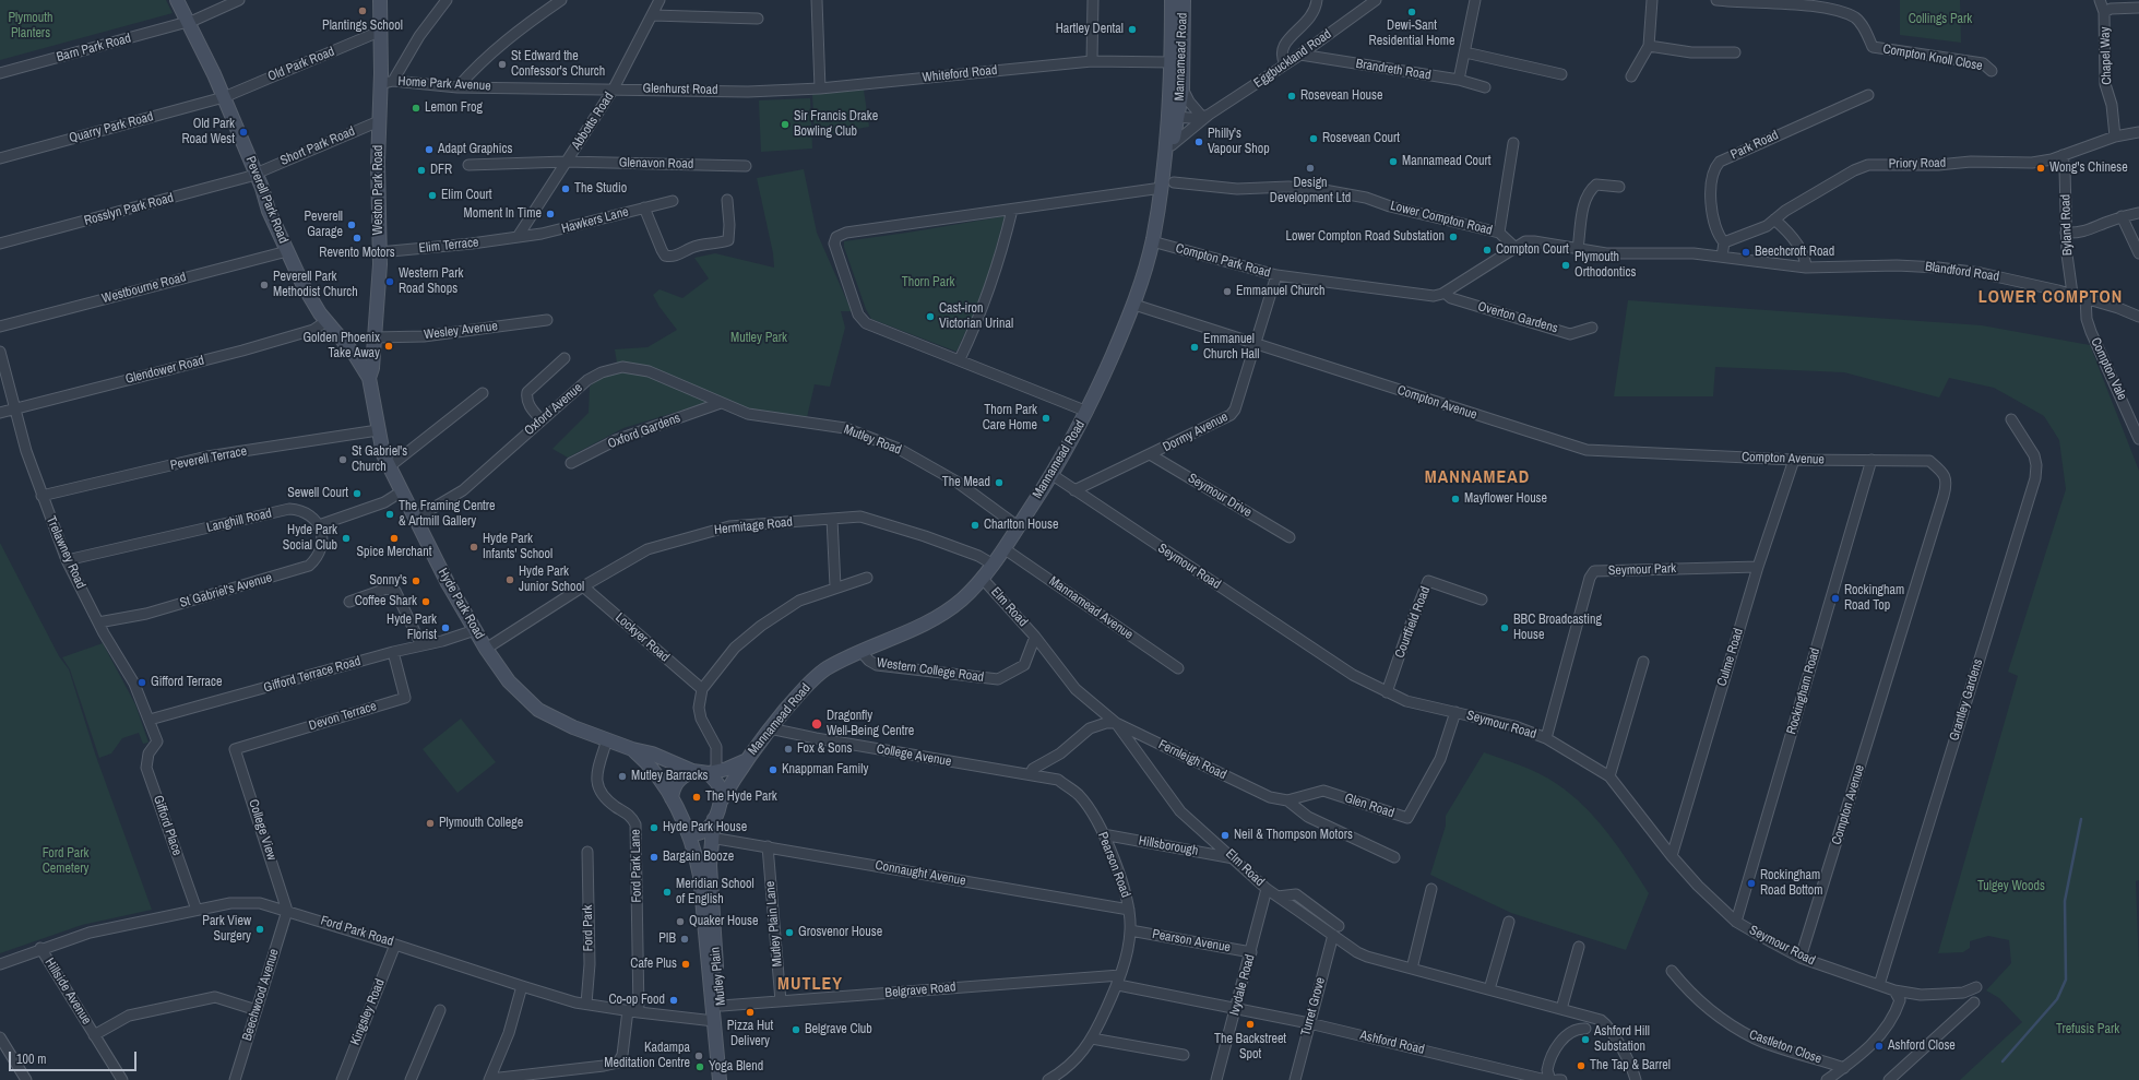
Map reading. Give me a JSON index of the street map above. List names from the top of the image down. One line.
{"streets":{"main road":["Mannamead Road","Weston Park Road","Peverell Park Road","Hyde Park Road","Mutley Plain"],"street":["Barn Park Road","Chapel Way","Compton Knoll Close","Eggbuckland Road","Old Park Road","Brandreth Road","Whiteford Road","Home Park Avenue","Glenhurst Road","Abbotts Road","Quarry Park Road","Park Road","Short Park Road","Glenavon Road","Priory Road","Rosslyn Park Road","Lower Compton Road","Hawkers Lane","Byland Road","Elim Terrace","Compton Park Road","Blandford Road","Westbourne Road","Overton Gardens","Wesley Avenue","Compton Vale","Glendower Road","Compton Avenue","Oxford Avenue","Oxford Gardens","Dormy Avenue","Mutley Road","Peverell Terrace","Seymour Drive","Langhill Road","Hermitage Road","Trelawney Road","Seymour Road","Seymour Park","St Gabriel's Avenue","Elm Road","Mannamead Avenue","Courtfield Road","Lockyer Road","Culme Road","Western College Road","Gifford Terrace Road","Rockingham Road","Grantley Gardens","Devon Terrace","College Avenue","Fernleigh Road","Glen Road","Gifford Place","College View","Hillsborough","Pearson Road","Ford Park Lane","Connaught Avenue","Mutley Plain Lane","Ford Park","Ford Park Road","Pearson Avenue","Ivydale Road","Belgrave Road","Hillside Avenue","Beechwood Avenue","Turret Grove","Kingsley Road","Ashford Road","Castleton Close"]},"crossings":[["Barn Park Road","Peverell Park Road"],["Chapel Way","Priory Road"],["Mannamead Road","Eggbuckland Road"],["Mannamead Road","Whiteford Road"],["Mannamead Road","Compton Park Road"],["Mannamead Road","Compton Avenue"],["Mannamead Road","Mutley Road"],["Mannamead Road","Hermitage Road"],["Mannamead Road","Seymour Road"],["Mannamead Road","Hyde Park Road"],["Mannamead Road","Elm Road"],["Mannamead Road","Mannamead Avenue"],["Mannamead Road","Western College Road"],["Mannamead Road","College Avenue"],["Mannamead Road","Mutley Plain"],["Eggbuckland Road","Brandreth Road"],["Old Park Road","Quarry Park Road"],["Old Park Road","Weston Park Road"],["Old Park Road","Peverell Park Road"],["Whiteford Road","Glenhurst Road"],["Home Park Avenue","Glenhurst Road"],["Home Park Avenue","Abbotts Road"],["Home Park Avenue","Weston Park Road"],["Glenhurst Road","Abbotts Road"],["Abbotts Road","Glenavon Road"],["Abbotts Road","Hawkers Lane"],["Abbotts Road","Elim Terrace"],["Quarry Park Road","Peverell Park Road"],["Park Road","Priory Road"],["Short Park Road","Weston Park Road"],["Short Park Road","Peverell Park Road"],["Short Park Road","Rosslyn Park Road"],["Priory Road","Byland Road"],["Weston Park Road","Peverell Park Road"],["Weston Park Road","Elim Terrace"],["Weston Park Road","Wesley Avenue"],["Weston Park Road","Hyde Park Road"],["Peverell Park Road","Rosslyn Park Road"],["Peverell Park Road","Westbourne Road"],["Peverell Park Road","Glendower Road"],["Peverell Park Road","Hyde Park Road"],["Lower Compton Road","Compton Park Road"],["Hawkers Lane","Elim Terrace"],["Byland Road","Blandford Road"],["Compton Park Road","Overton Gardens"],["Compton Park Road","Dormy Avenue"],["Blandford Road","Compton Vale"],["Glendower Road","Trelawney Road"],["Compton Avenue","Dormy Avenue"],["Compton Avenue","Seymour Road"],["Compton Avenue","Culme Road"],["Compton Avenue","Rockingham Road"],["Oxford Avenue","Mutley Road"],["Oxford Avenue","Hyde Park Road"],["Oxford Gardens","Mutley Road"],["Dormy Avenue","Seymour Drive"],["Dormy Avenue","Seymour Road"],["Peverell Terrace","Trelawney Road"],["Peverell Terrace","Hyde Park Road"],["Langhill Road","Trelawney Road"],["Langhill Road","St Gabriel's Avenue"],["Hermitage Road","Hyde Park Road"],["Hermitage Road","Lockyer Road"],["Trelawney Road","St Gabriel's Avenue"],["Trelawney Road","Gifford Terrace Road"],["Trelawney Road","Gifford Place"],["Seymour Road","Seymour Park"],["Seymour Road","Courtfield Road"],["Seymour Road","Culme Road"],["Seymour Road","Rockingham Road"],["Seymour Road","Grantley Gardens"],["Seymour Road","Glen Road"],["Seymour Park","Culme Road"],["Hyde Park Road","Gifford Terrace Road"],["Hyde Park Road","Ford Park Lane"],["Hyde Park Road","Mutley Plain"],["Elm Road","Western College Road"],["Elm Road","Fernleigh Road"],["Elm Road","Hillsborough"],["Elm Road","Ivydale Road"],["Elm Road","Turret Grove"],["Gifford Terrace Road","Devon Terrace"],["Devon Terrace","College View"],["College Avenue","Pearson Road"],["Fernleigh Road","Glen Road"],["Gifford Place","Ford Park Road"],["College View","Ford Park Road"],["College View","Beechwood Avenue"],["Hillsborough","Pearson Road"],["Pearson Road","Connaught Avenue"],["Pearson Road","Pearson Avenue"],["Pearson Road","Belgrave Road"],["Ford Park Lane","Ford Park Road"],["Connaught Avenue","Mutley Plain Lane"],["Connaught Avenue","Mutley Plain"],["Mutley Plain Lane","Belgrave Road"],["Ford Park","Ford Park Road"],["Ford Park Road","Mutley Plain"],["Ford Park Road","Hillside Avenue"],["Ford Park Road","Beechwood Avenue"],["Ford Park Road","Kingsley Road"],["Pearson Avenue","Ivydale Road"],["Mutley Plain","Belgrave Road"],["Ivydale Road","Belgrave Road"],["Ivydale Road","Ashford Road"],["Belgrave Road","Ashford Road"],["Turret Grove","Ashford Road"]],"districts":["LOWER COMPTON","MANNAMEAD","MUTLEY"],"parks":["Plymouth Planters","Collings Park","Thorn Park","Mutley Park","Ford Park Cemetery","Tulgey Woods","Trefusis Park"],"places":["Plantings School","Dewi-Sant Residential Home","Hartley Dental","St Edward the Confessor's Church","Rosevean House","Lemon Frog","Sir Francis Drake Bowling Club","Old Park Road West","Rosevean Court","Philly's Vapour Shop","Adapt Graphics","Mannamead Court","Design Development Ltd","Wong's Chinese","DFR","The Studio","Elim Court","Moment In Time","Peverell Garage","Lower Compton Road Substation","Revento Motors","Compton Court","Beechcroft Road","Plymouth Orthodontics","Western Park Road Shops","Peverell Park Methodist Church","Emmanuel Church","Cast-iron Victorian Urinal","Golden Phoenix Take Away","Emmanuel Church Hall","Thorn Park Care Home","St Gabriel's Church","The Mead","Sewell Court","Mayflower House","The Framing Centre & Artmill Gallery","Charlton House","Hyde Park Social Club","Spice Merchant","Hyde Park Infants' School","Hyde Park Junior School","Sonny's","Rockingham Road Top","Coffee Shark","Hyde Park Florist","BBC Broadcasting House","Gifford Terrace","Dragonfly Well-Being Centre","Fox & Sons","Knappman Family","Mutley Barracks","The Hyde Park","Plymouth College","Hyde Park House","Neil & Thompson Motors","Bargain Booze","Rockingham Road Bottom","Meridian School of English","Quaker House","Park View Surgery","Grosvenor House","PIB","Cafe Plus","Co-op Food","Pizza Hut Delivery","The Backstreet Spot","Belgrave Club","Ashford Hill Substation","Ashford Close","Kadampa Meditation Centre","The Tap & Barrel","Yoga Blend"],"scale_bar":"100 m"}
